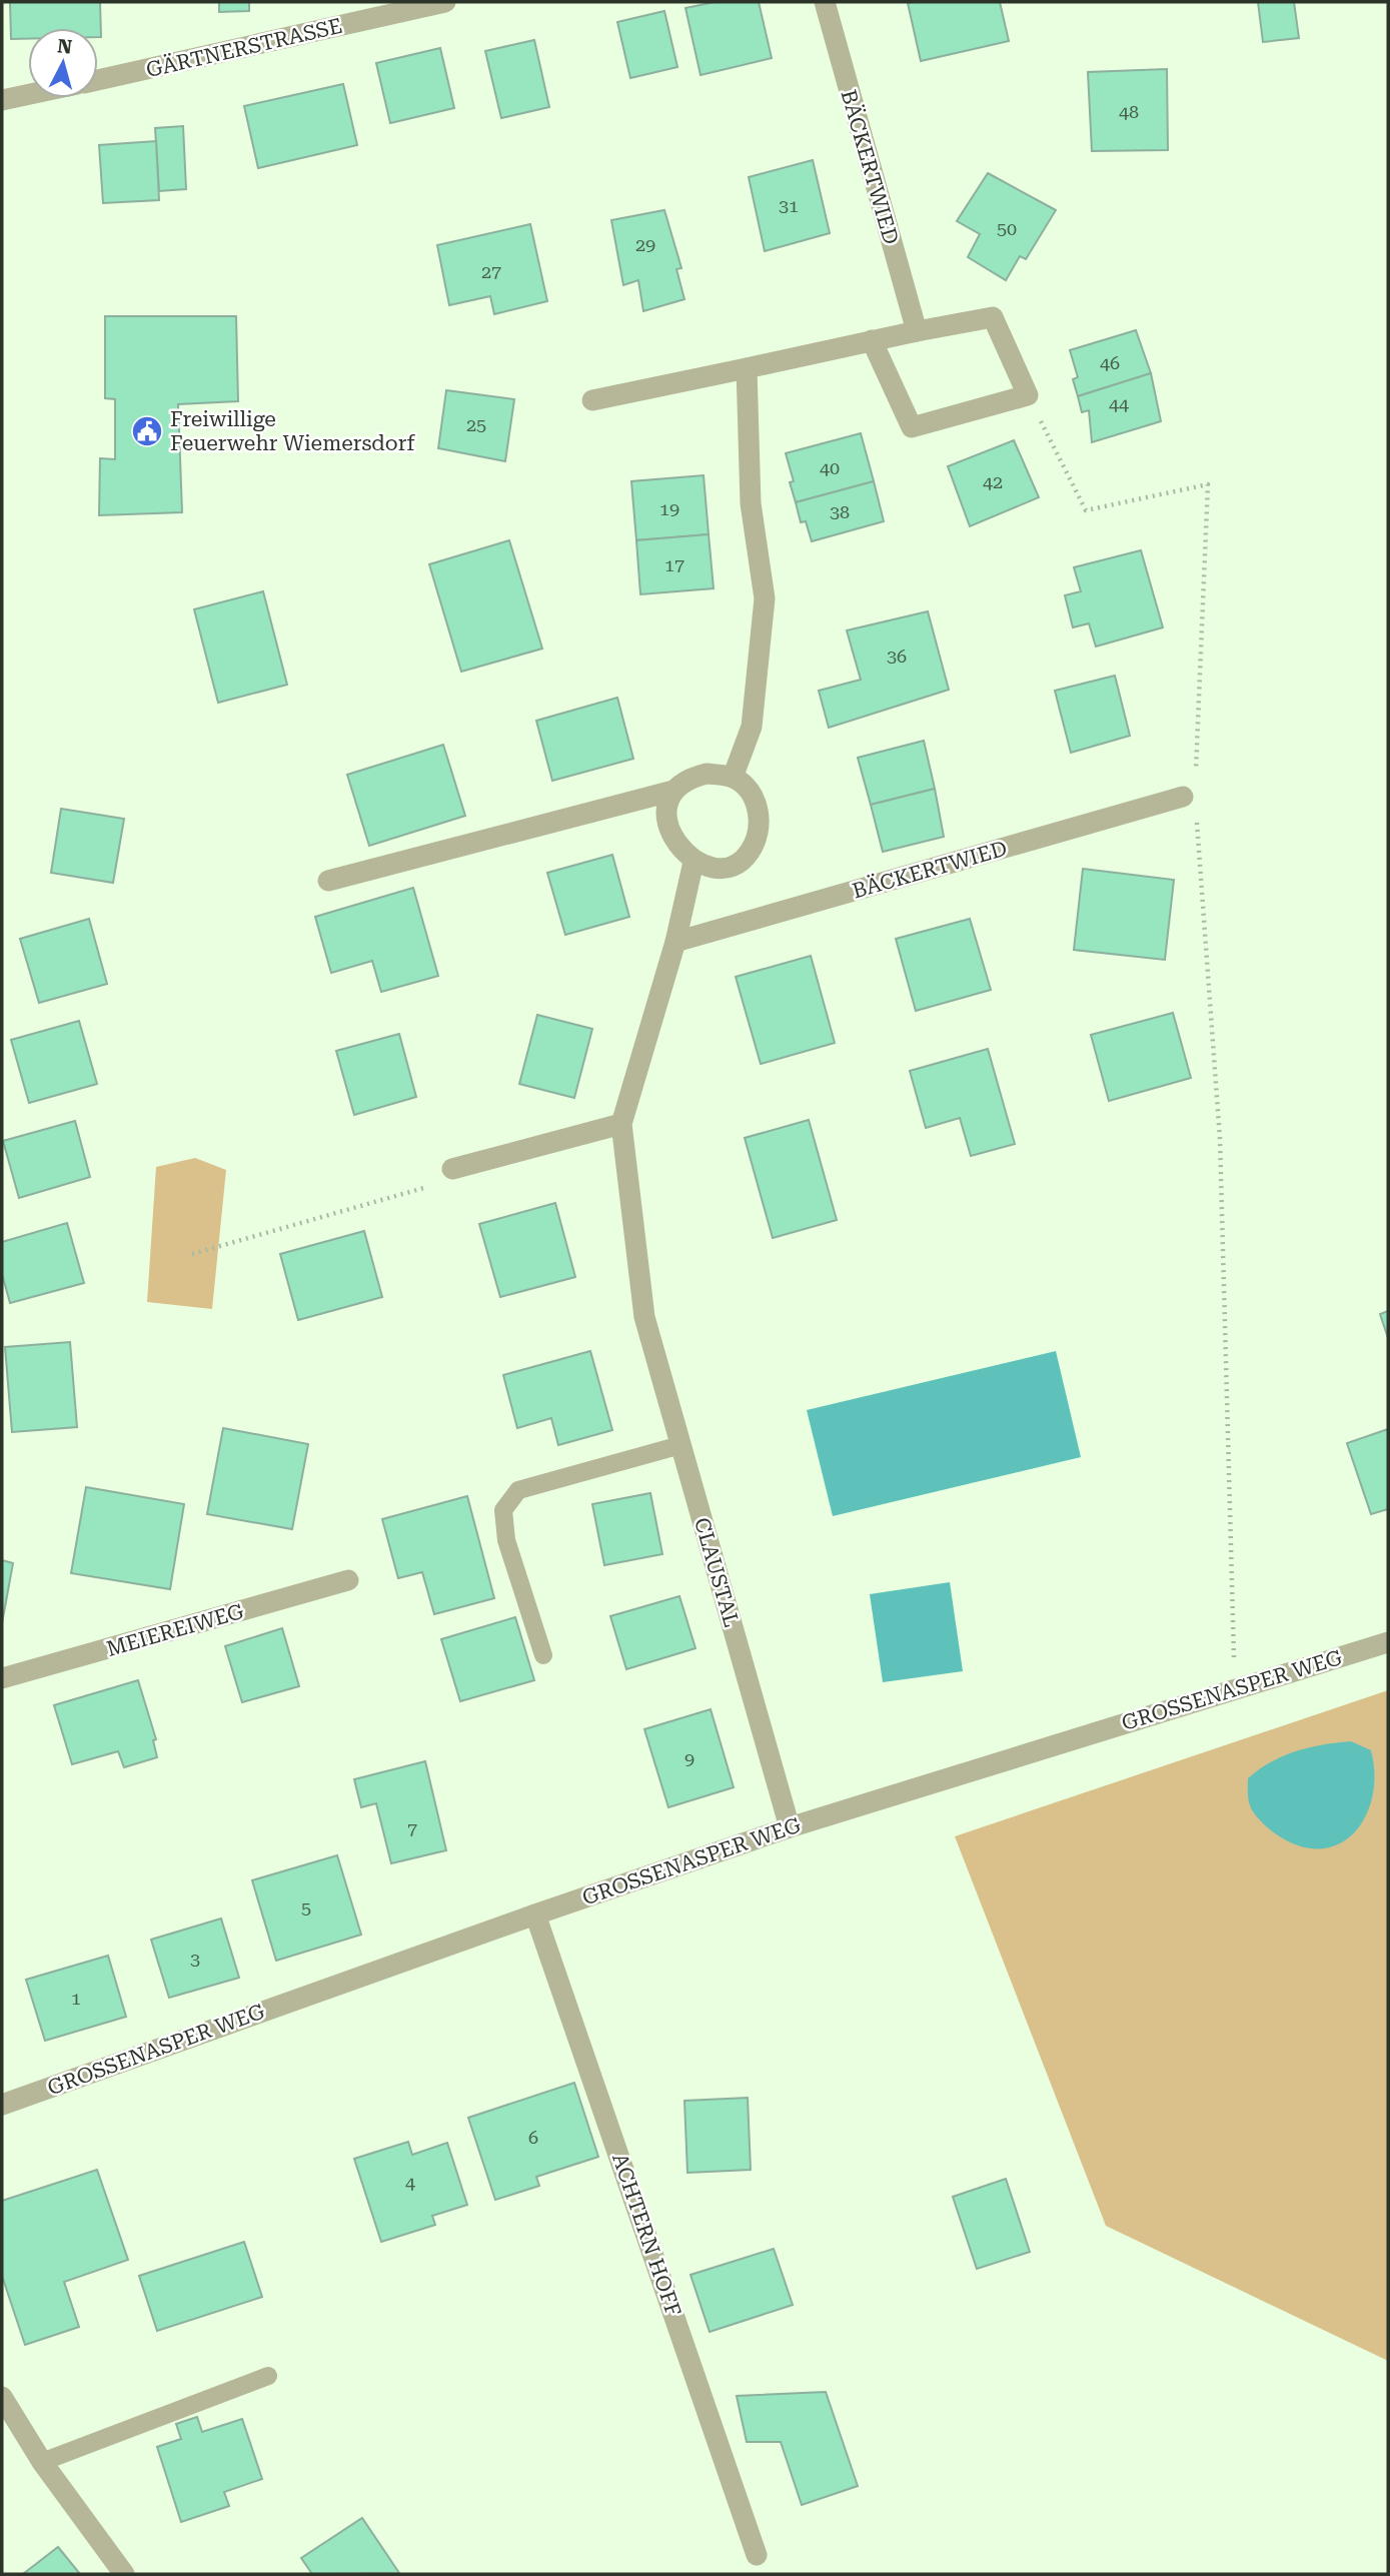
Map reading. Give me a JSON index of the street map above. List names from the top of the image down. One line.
{"streets":{"street":["GÄRTNERSTRASSE","BÄCKERTWIED","CLAUSTAL","MEIEREIWEG","GROSSENASPER WEG","ACHTERN HOFF"]},"crossings":[["CLAUSTAL","GROSSENASPER WEG"],["GROSSENASPER WEG","ACHTERN HOFF"]],"places":{"public building":["Freiwillige Feuerwehr Wiemersdorf"]},"house_numbers":["48","31","50","29","27","46","44","25","40","42","19","38","17","36","9","7","5","3","1","6","4"],"north":"top"}
